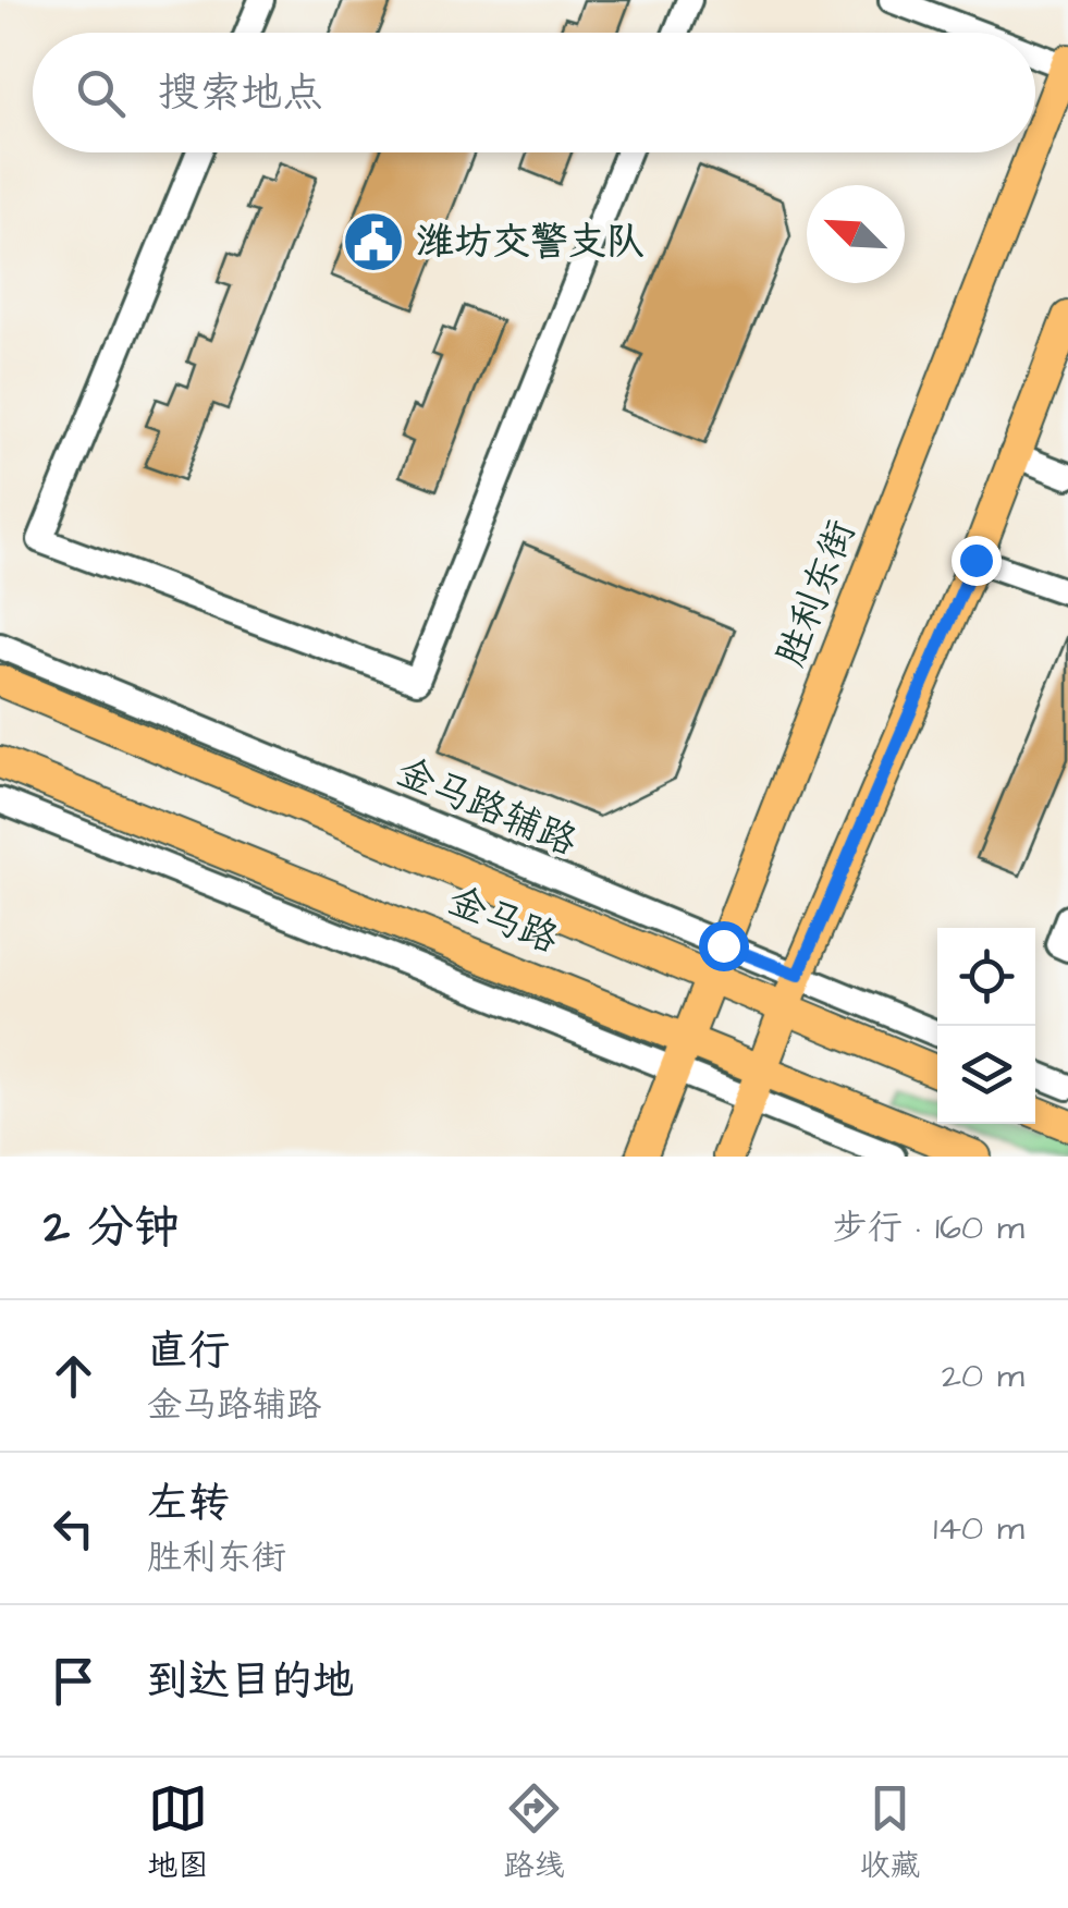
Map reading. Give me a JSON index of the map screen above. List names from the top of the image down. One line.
{"streets":{"main road":["胜利东街","金马路"],"street":["金马路辅路"]},"crossings":[["胜利东街","金马路辅路"],["胜利东街","金马路"]],"places":{"public building":["潍坊交警支队"]},"north":"top left","page":{"search":"搜索地点","heading":["2 分钟","步行 · 160 m"],"list":[["直行","金马路辅路","20 m"],["左转","胜利东街","140 m"],"到达目的地"],"nav":["地图","路线","收藏"]}}
